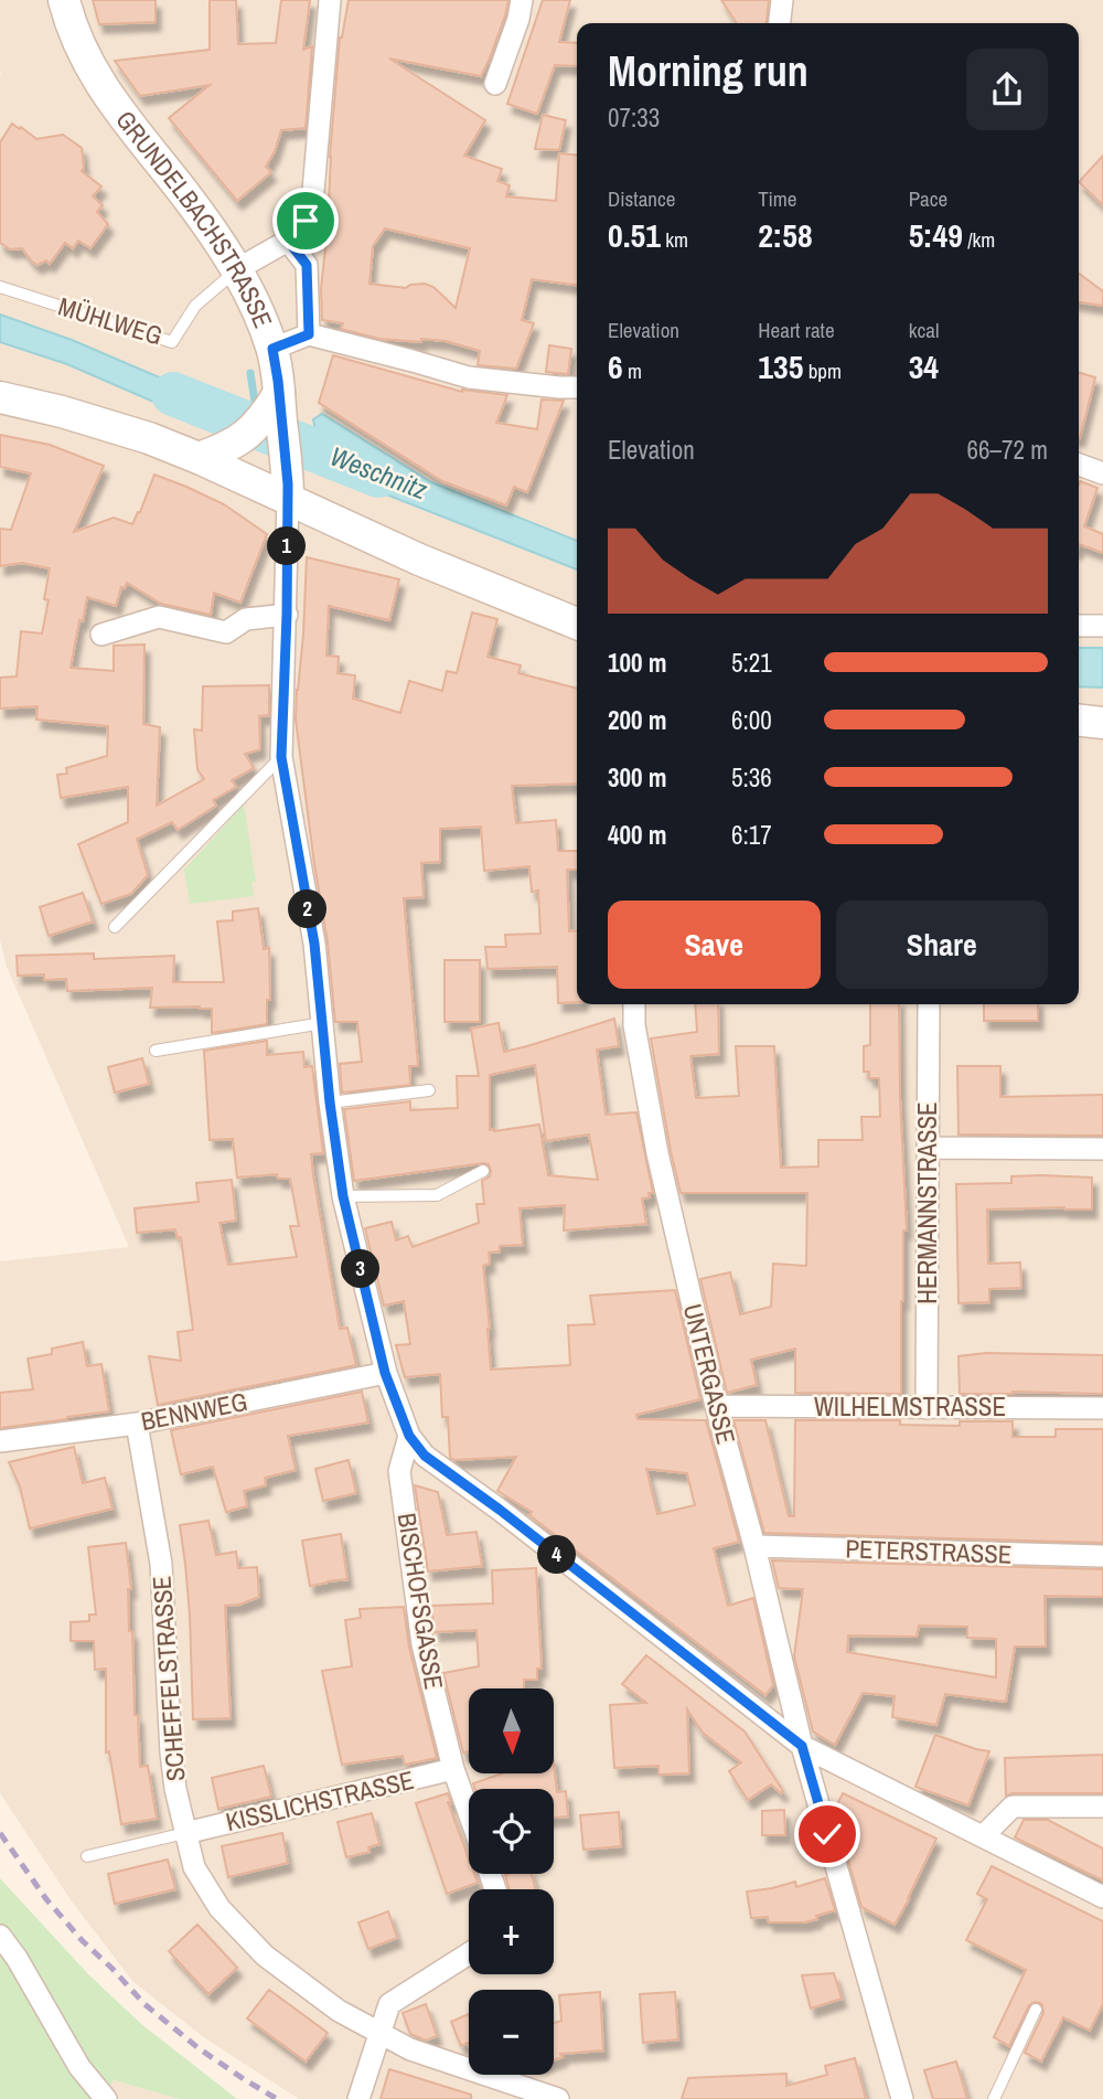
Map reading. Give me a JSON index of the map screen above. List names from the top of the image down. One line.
{"streets":{"main road":["GRUNDELBACHSTRASSE"],"street":["HERMANNSTRASSE","UNTERGASSE","WILHELMSTRASSE","BENNWEG","PETERSTRASSE","BISCHOFSGASSE","SCHEFFELSTRASSE","KISSLICHSTRASSE"],"lane":["MÜHLWEG"]},"crossings":[["GRUNDELBACHSTRASSE","MÜHLWEG"],["HERMANNSTRASSE","WILHELMSTRASSE"],["UNTERGASSE","WILHELMSTRASSE"],["UNTERGASSE","PETERSTRASSE"],["BENNWEG","SCHEFFELSTRASSE"],["BISCHOFSGASSE","KISSLICHSTRASSE"],["SCHEFFELSTRASSE","KISSLICHSTRASSE"]],"water":["Weschnitz"],"north":"bottom","page":{"heading":["Morning run","07:33"],"stats":[["Distance","0.51 km"],["Time","2:58"],["Pace","5:49 /km"],["Elevation","6 m"],["Heart rate","135 bpm"],["kcal","34"]],"chart":["Elevation","66–72 m"],"pins":["1","2","3","4"],"list":[{"name":"100 m","note":"5:21"},{"name":"200 m","note":"6:00"},{"name":"300 m","note":"5:36"},{"name":"400 m","note":"6:17"}],"buttons":["Save","Share"],"map_buttons":["+","−"]}}
